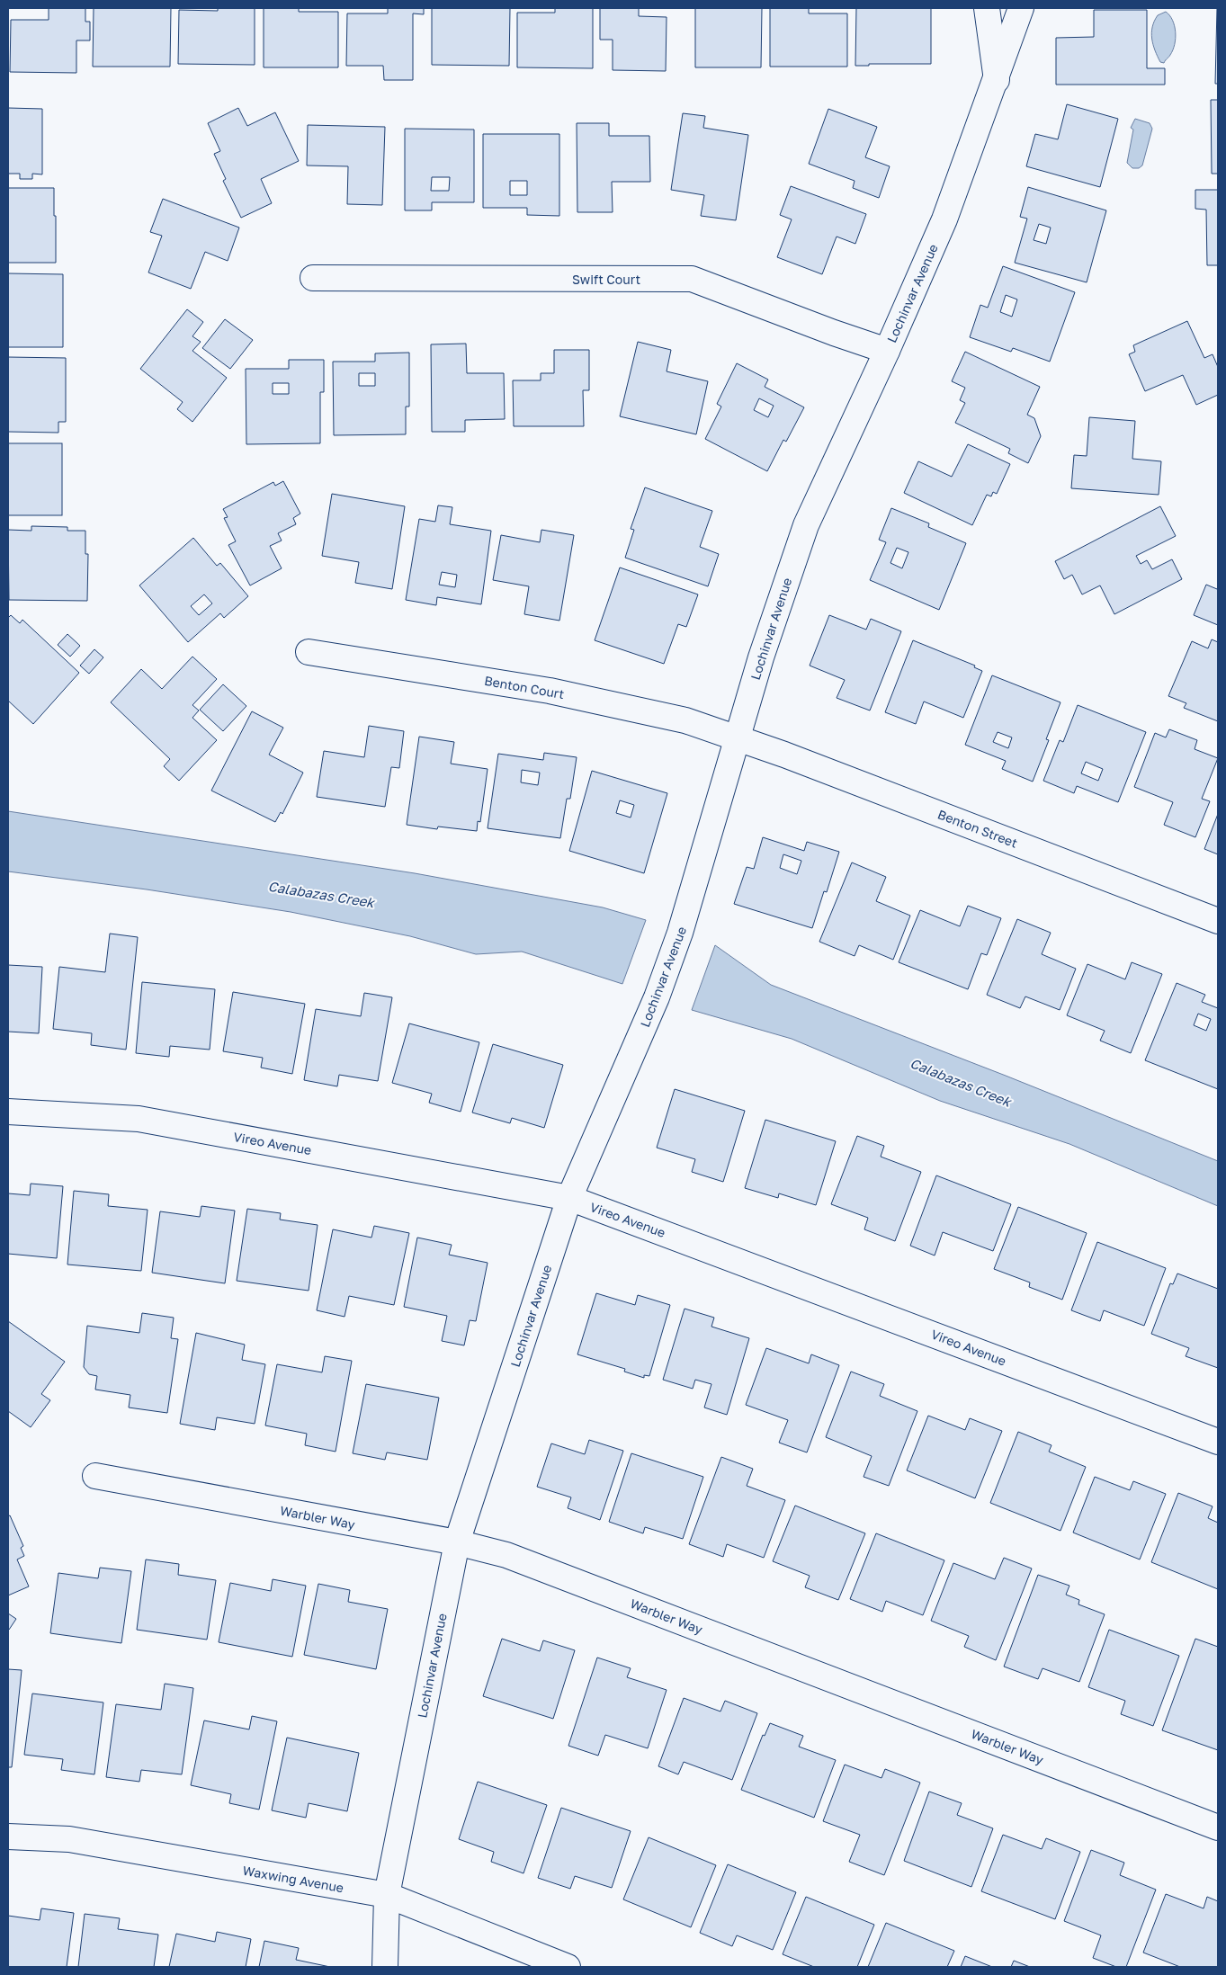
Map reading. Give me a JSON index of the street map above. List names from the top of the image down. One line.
{"streets":{"street":["Swift Court","Lochinvar Avenue","Benton Court","Benton Street","Vireo Avenue","Warbler Way","Waxwing Avenue"]},"crossings":[["Swift Court","Lochinvar Avenue"],["Lochinvar Avenue","Benton Court"],["Lochinvar Avenue","Benton Street"],["Lochinvar Avenue","Vireo Avenue"],["Lochinvar Avenue","Warbler Way"],["Lochinvar Avenue","Waxwing Avenue"],["Benton Court","Benton Street"]],"water":["Calabazas Creek"]}
